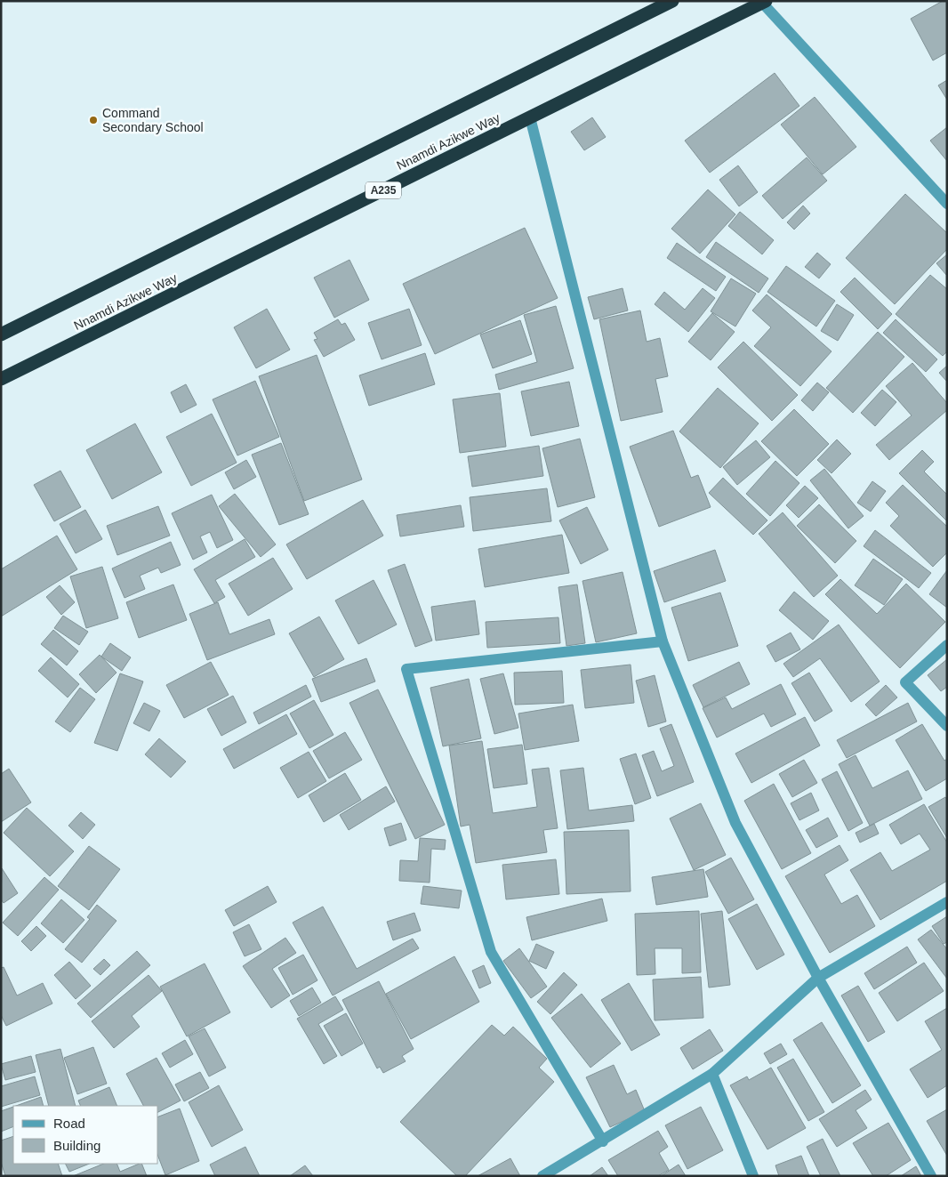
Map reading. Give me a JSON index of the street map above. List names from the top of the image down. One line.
{"streets":{"highway":["Nnamdi Azikwe Way","A235"]},"places":["Command Secondary School"],"legend":["Road","Building"]}
